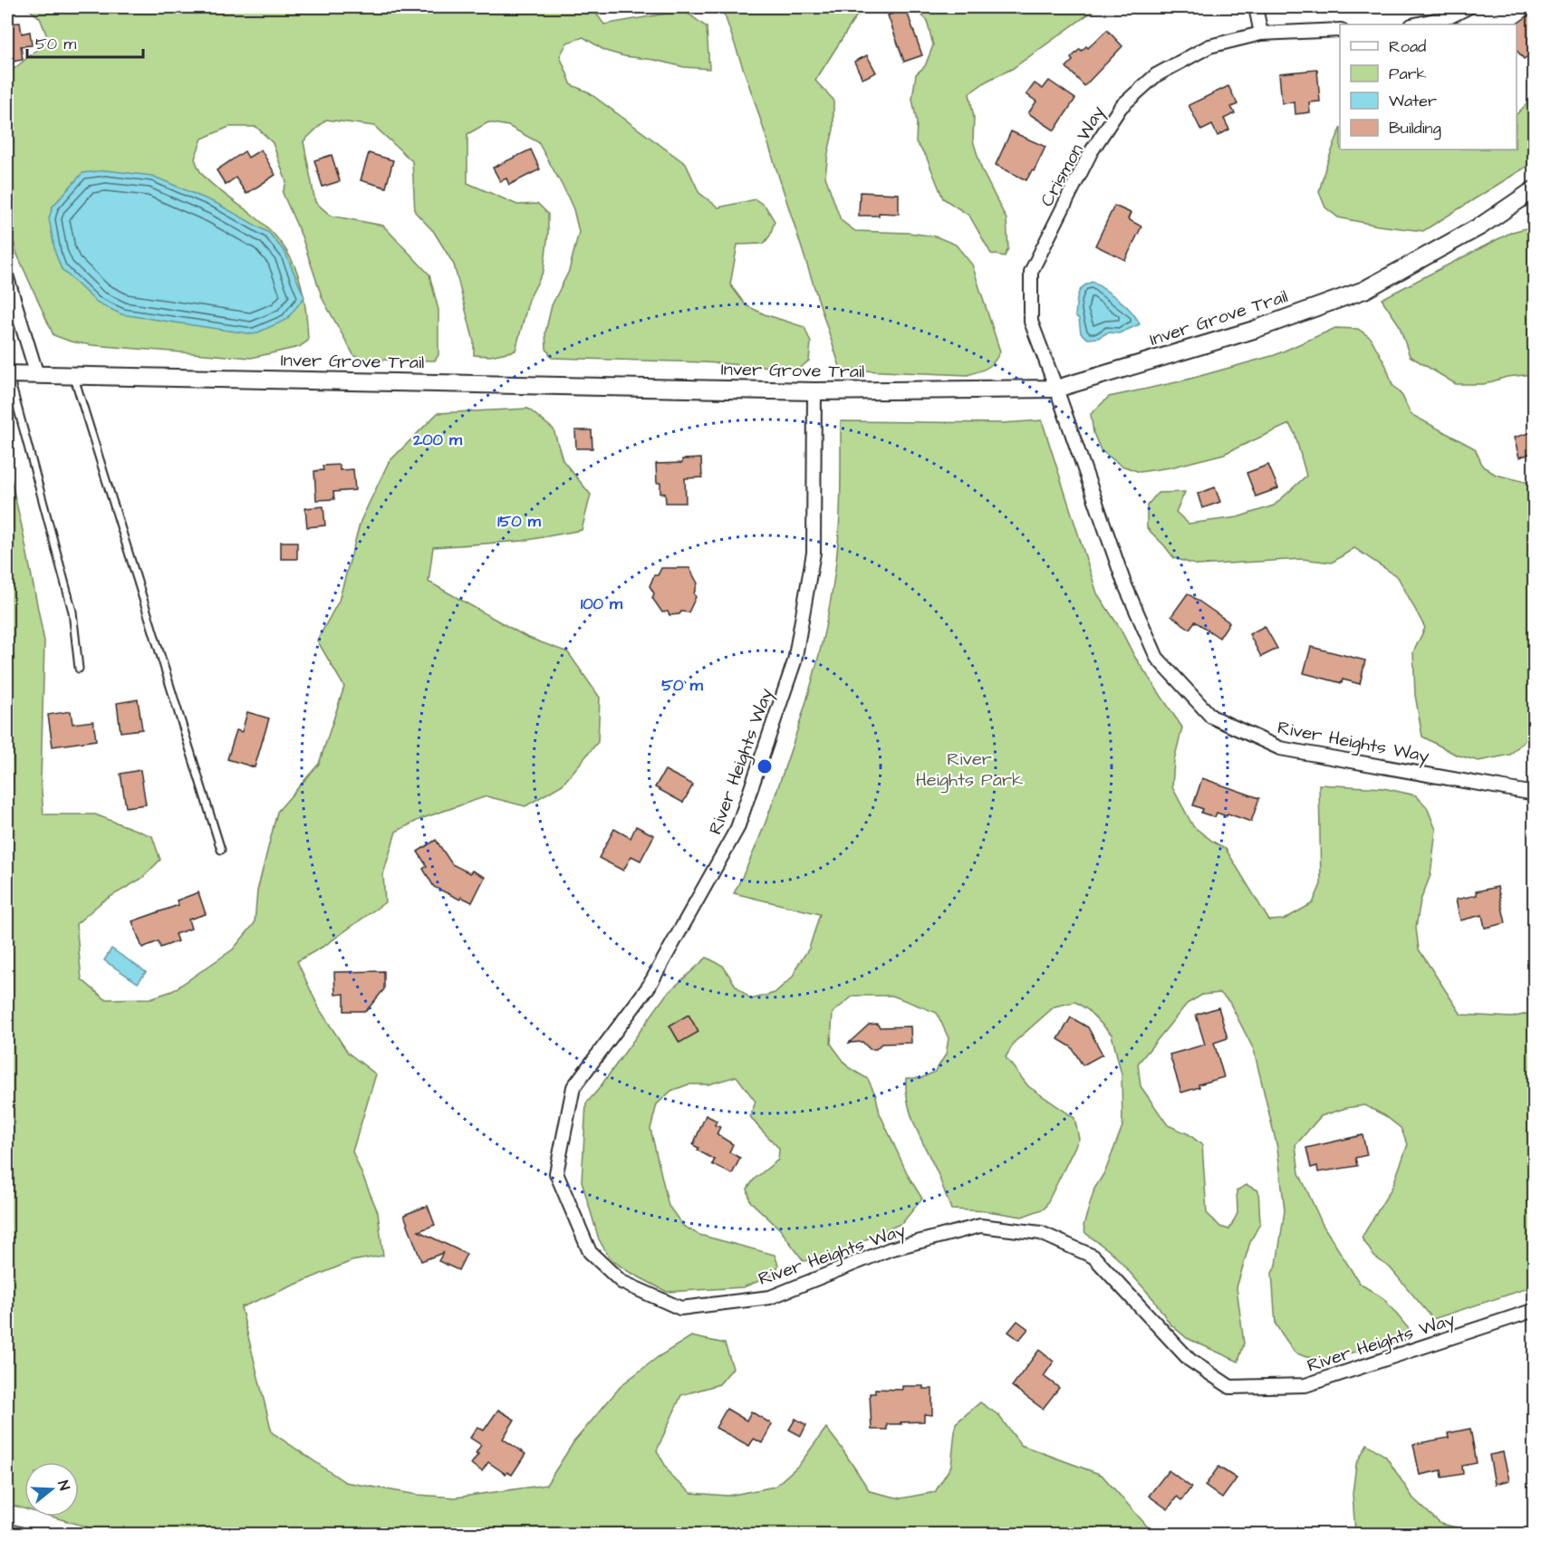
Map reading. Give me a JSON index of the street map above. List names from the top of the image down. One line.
{"streets":{"street":["Crismon Way","Inver Grove Trail","River Heights Way"]},"crossings":[["Crismon Way","Inver Grove Trail"],["Crismon Way","River Heights Way"],["Inver Grove Trail","River Heights Way"]],"parks":["River Heights Park"],"legend":["Road","Park","Water","Building"],"scale_bar":"50 m","north":"right","rings":["200 m","150 m","100 m","50 m"]}
